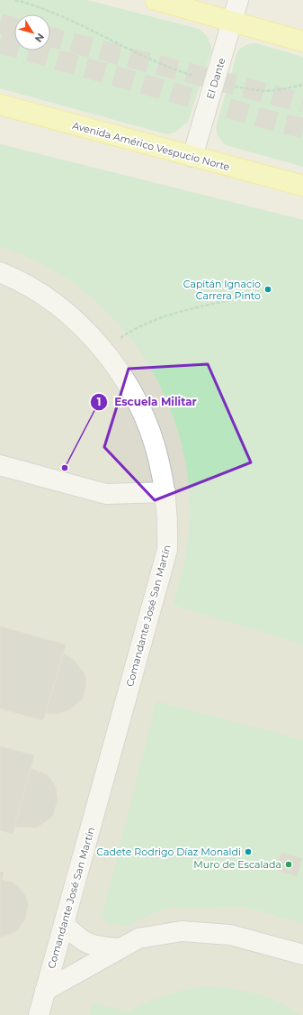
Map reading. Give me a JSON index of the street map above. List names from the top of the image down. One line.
{"streets":{"main road":["Avenida Américo Vespucio Norte"],"street":["El Dante","Comandante José San Martín"]},"crossings":[["El Dante","Avenida Américo Vespucio Norte"]],"places":["Capitán Ignacio Carrera Pinto","Escuela Militar","Cadete Rodrigo Díaz Monaldi","Muro de Escalada"],"north":"bottom right"}
